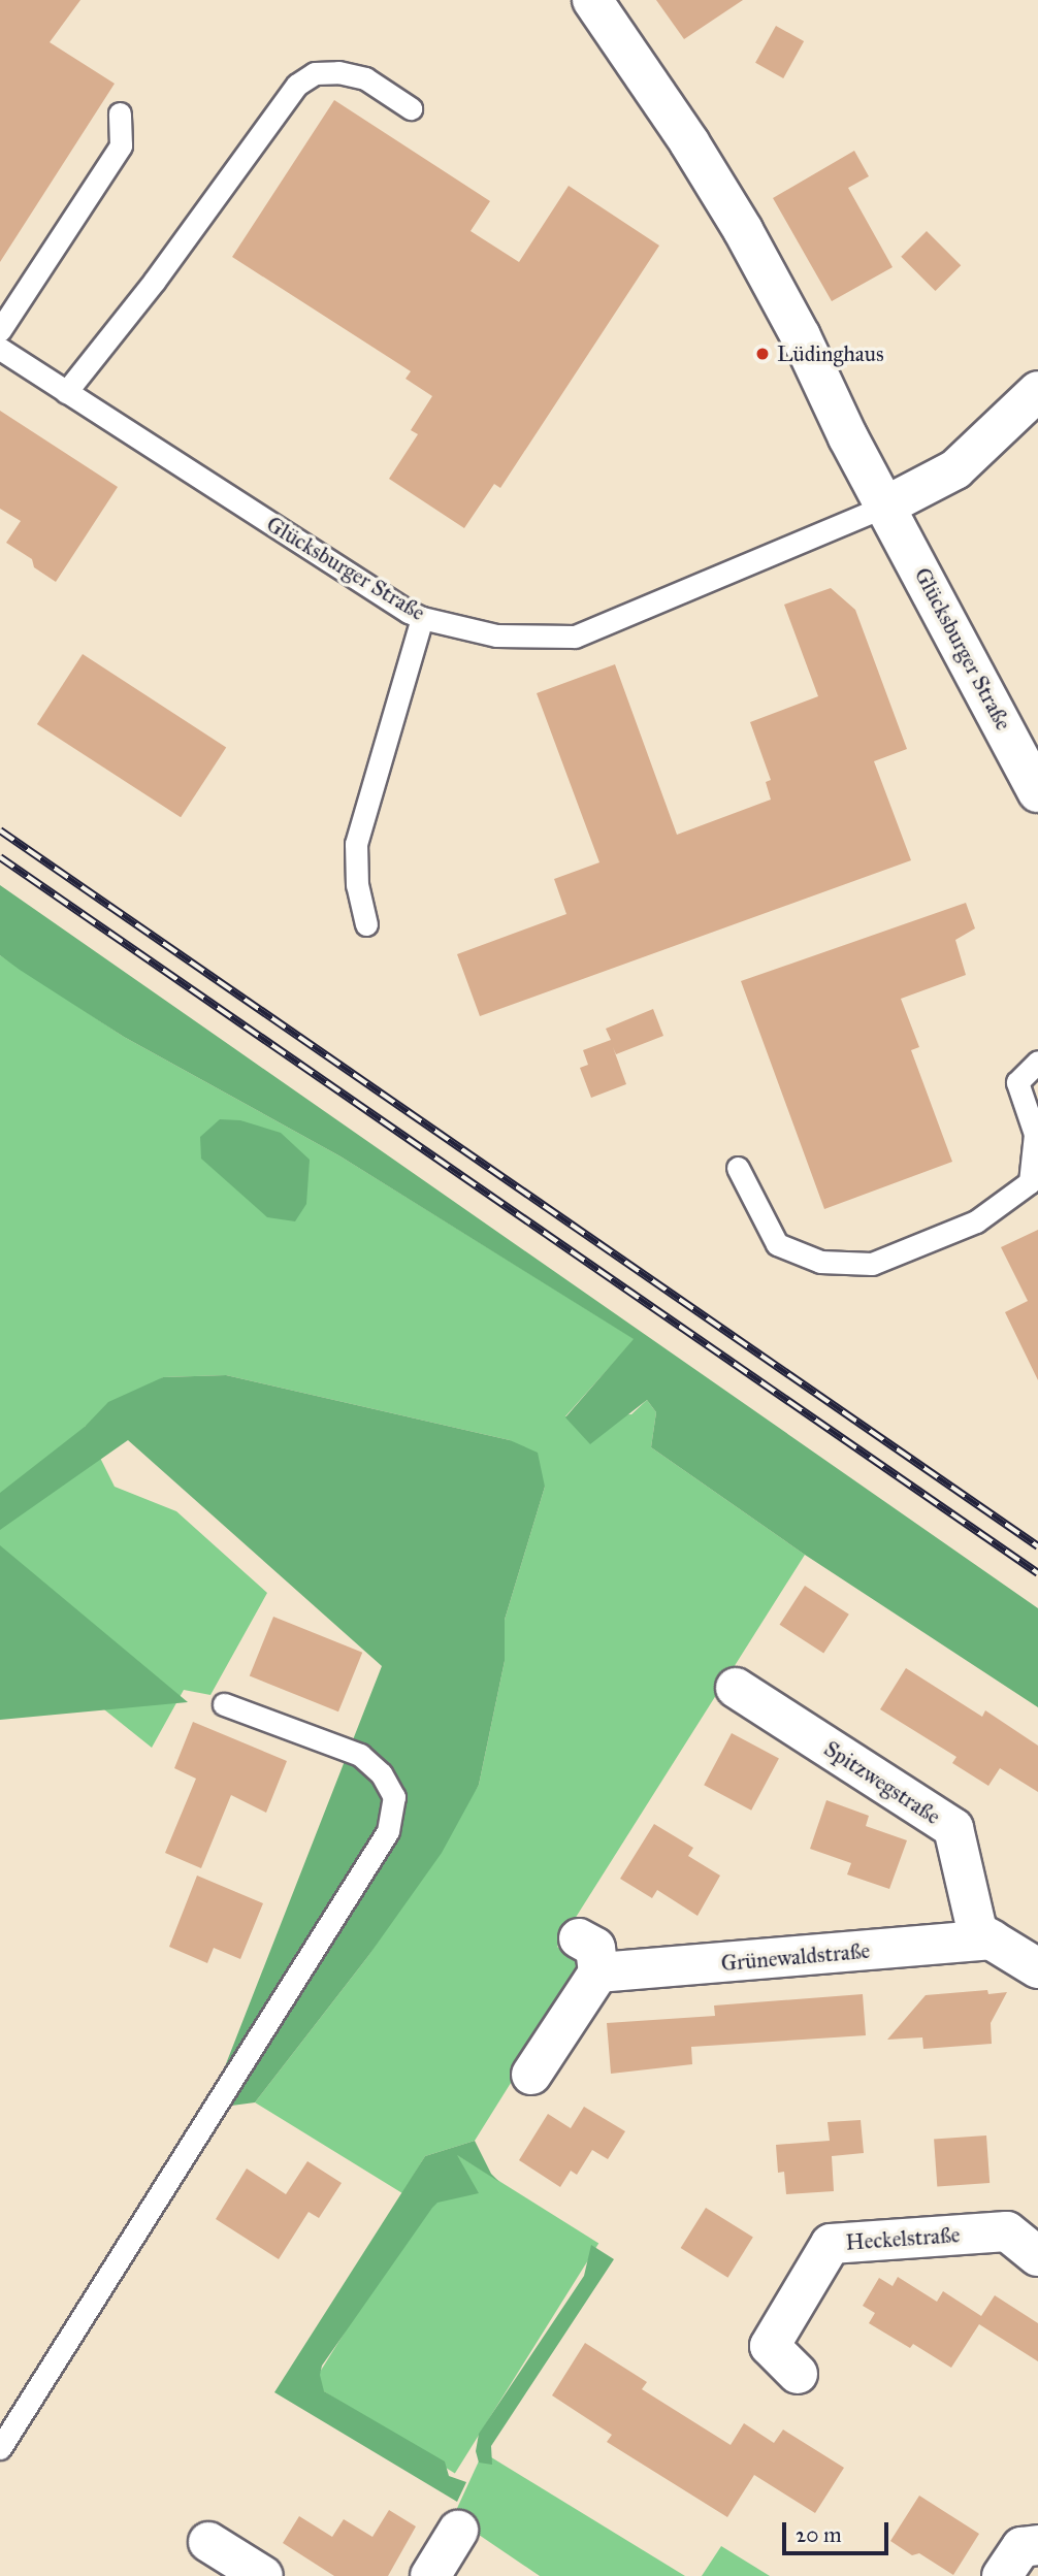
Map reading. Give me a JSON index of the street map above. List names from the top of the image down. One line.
{"streets":{"street":["Glücksburger Straße","Spitzwegstraße","Grünewaldstraße","Heckelstraße"]},"crossings":[["Spitzwegstraße","Grünewaldstraße"]],"places":["Lüdinghaus"],"scale_bar":"20 m"}
